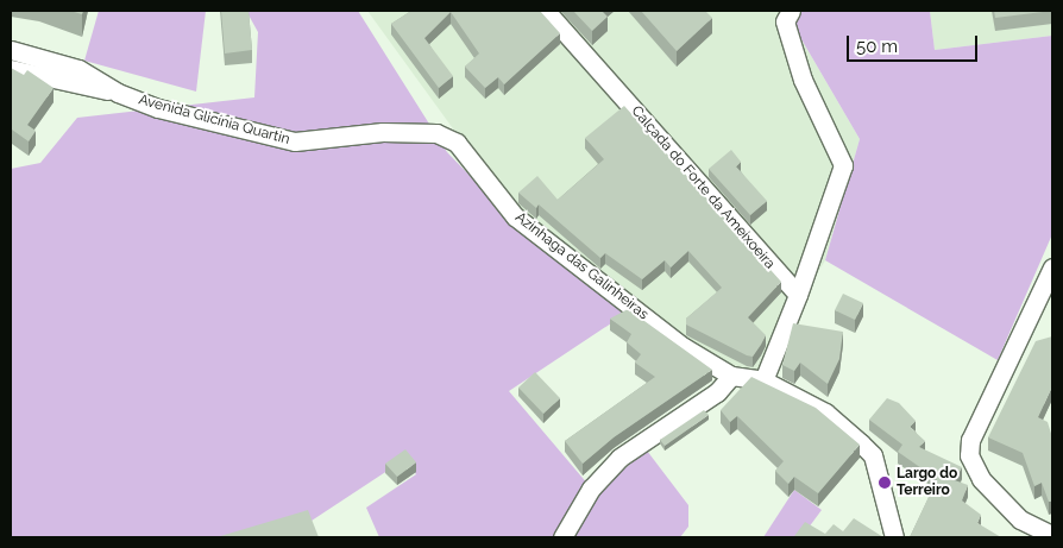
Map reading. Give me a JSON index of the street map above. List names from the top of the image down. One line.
{"streets":{"street":["Avenida Glicínia Quartin","Calçada do Forte da Ameixoeira","Azinhaga das Galinheiras"]},"crossings":[["Avenida Glicínia Quartin","Azinhaga das Galinheiras"]],"places":["Largo do Terreiro"],"scale_bar":"50 m"}
